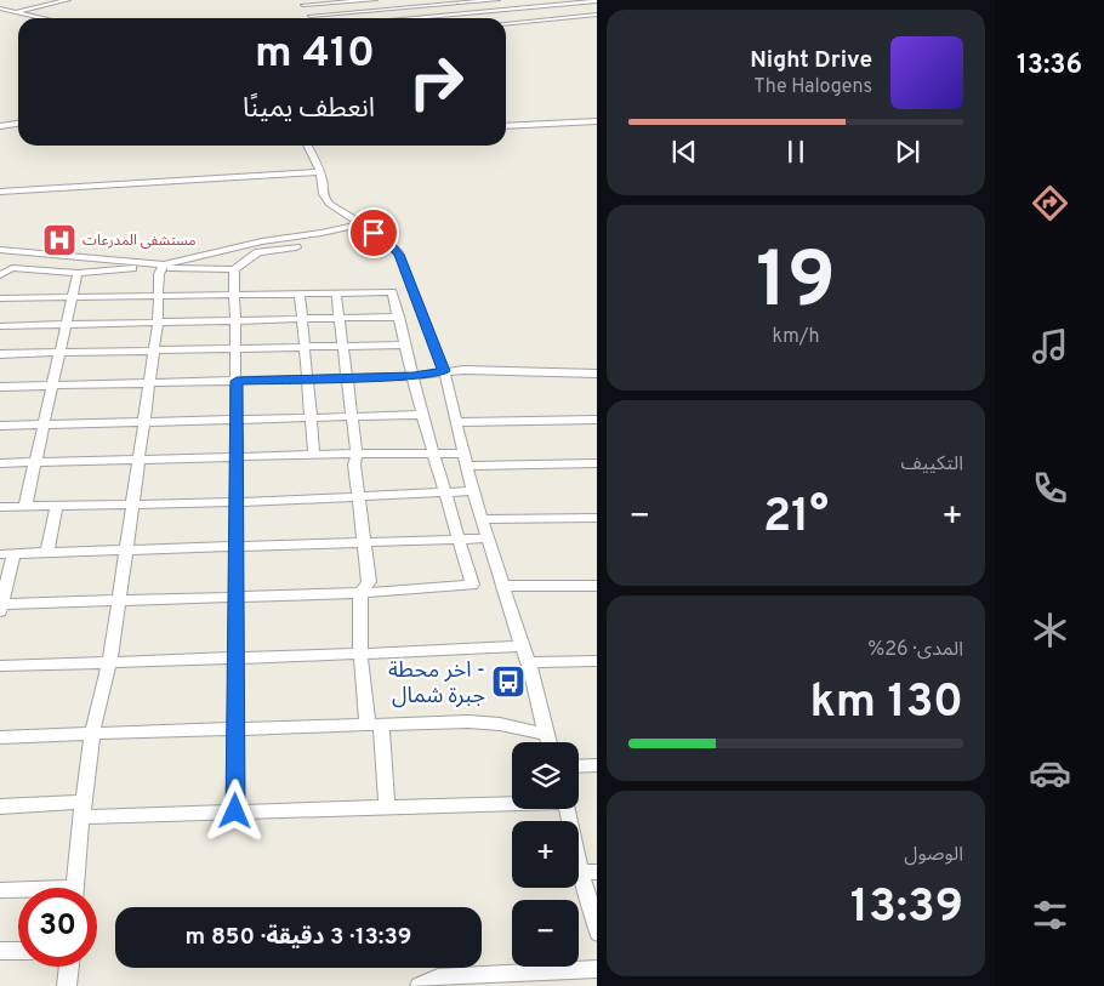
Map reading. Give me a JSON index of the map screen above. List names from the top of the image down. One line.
{"places":{"hospital":["مستشفى المدرعات"],"bus stop":["اخر محطة - جبرة شمال"]},"page":{"tabs":"13:36","turn":["410 m","انعطف يمينًا"],"song":["Night Drive","The Halogens"],"tile":[["19","km/h"],"التكييف",["المدى · 26%","130 km"],["الوصول","13:39"]],"heat":["−","21°","+"],"map_buttons":["+","−"],"limit":"30","trip":"13:39 · 3 دقيقة · 850 m"}}
